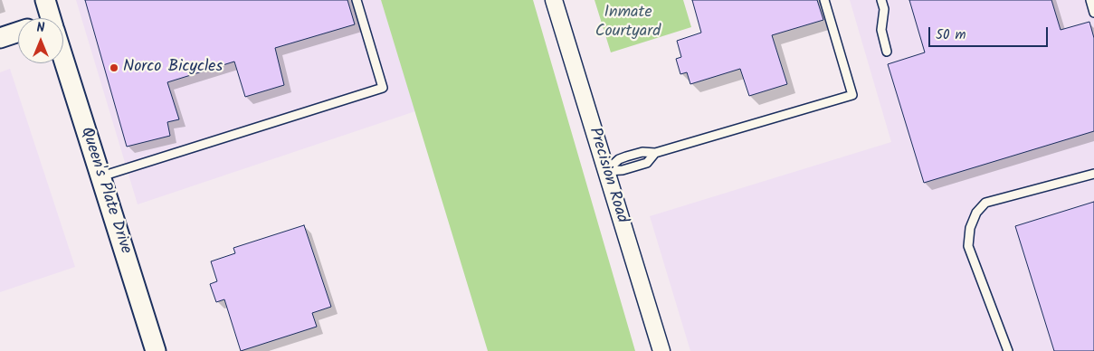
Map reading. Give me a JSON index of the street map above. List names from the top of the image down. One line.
{"streets":{"street":["Precision Road","Queen's Plate Drive"]},"parks":["Inmate Courtyard"],"places":["Norco Bicycles"],"scale_bar":"50 m","north":"top"}
